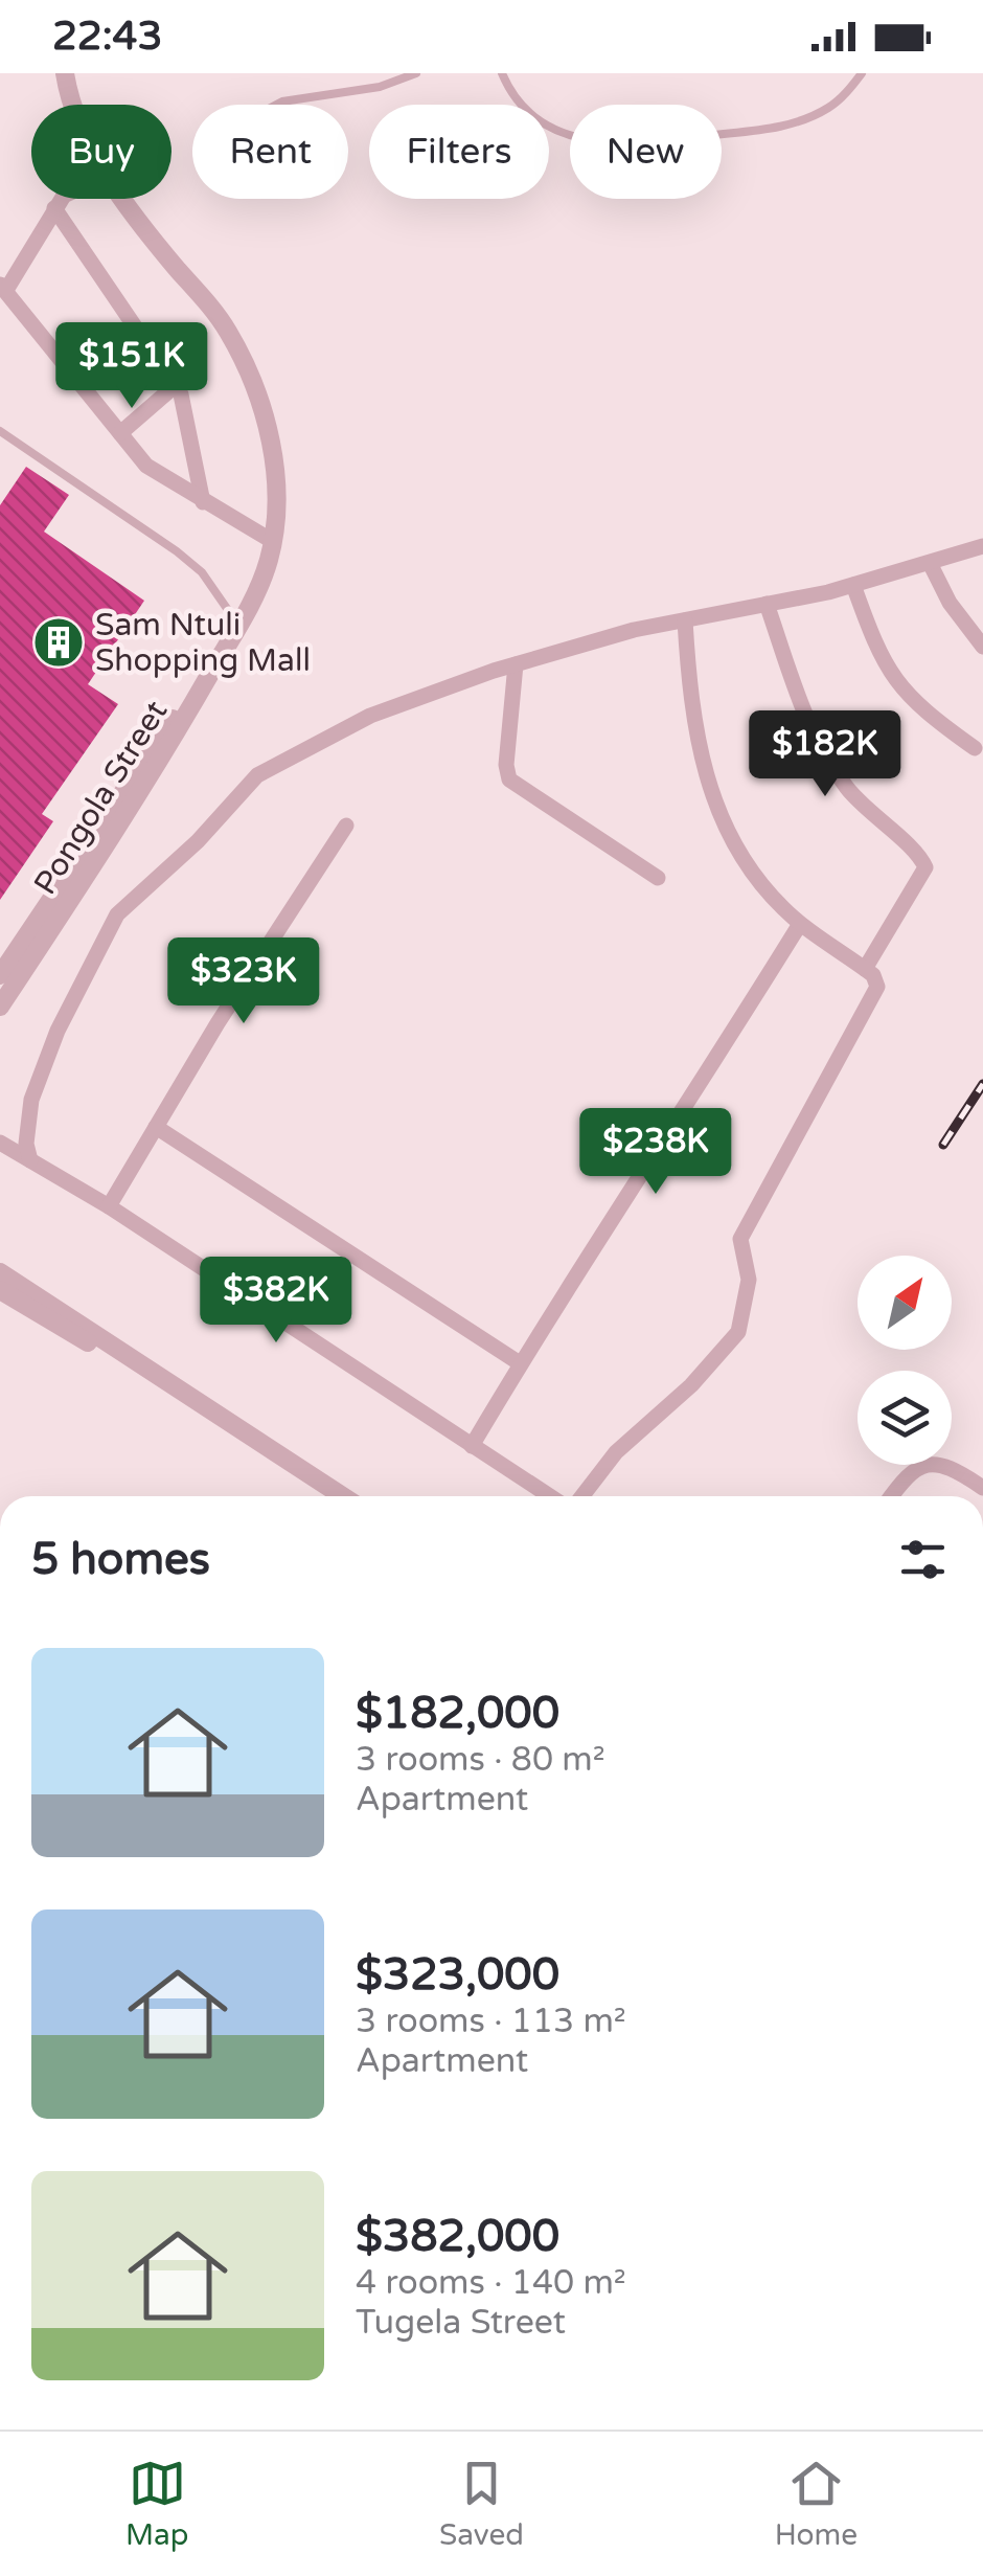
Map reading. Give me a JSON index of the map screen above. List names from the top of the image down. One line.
{"streets":{"street":["Pongola Street"]},"places":{"building":["Sam Ntuli Shopping Mall"]},"north":"top right","page":{"status":"22:43","chip":["Buy","Rent","Filters","New"],"price":["$151K","$182K","$323K","$238K","$382K"],"heading":"5 homes","list":[{"name":"$182,000","note":"3 rooms · 80 m² · Apartment"},{"name":"$323,000","note":"3 rooms · 113 m² · Apartment"},{"name":"$382,000","note":"4 rooms · 140 m² · Tugela Street"}],"tabs":["Map","Saved","Home"]}}
